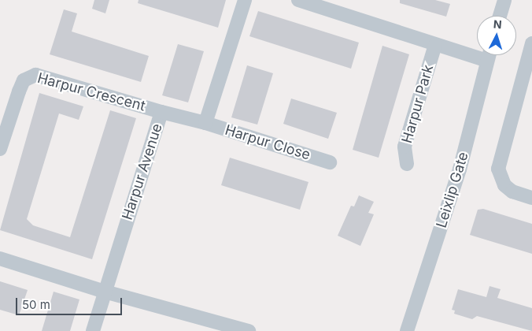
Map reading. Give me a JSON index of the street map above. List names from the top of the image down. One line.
{"streets":{"street":["Harpur Crescent","Harpur Park","Harpur Close","Harpur Avenue","Leixlip Gate"]},"crossings":[["Harpur Crescent","Harpur Avenue"],["Harpur Close","Harpur Avenue"]],"scale_bar":"50 m","north":"top"}
